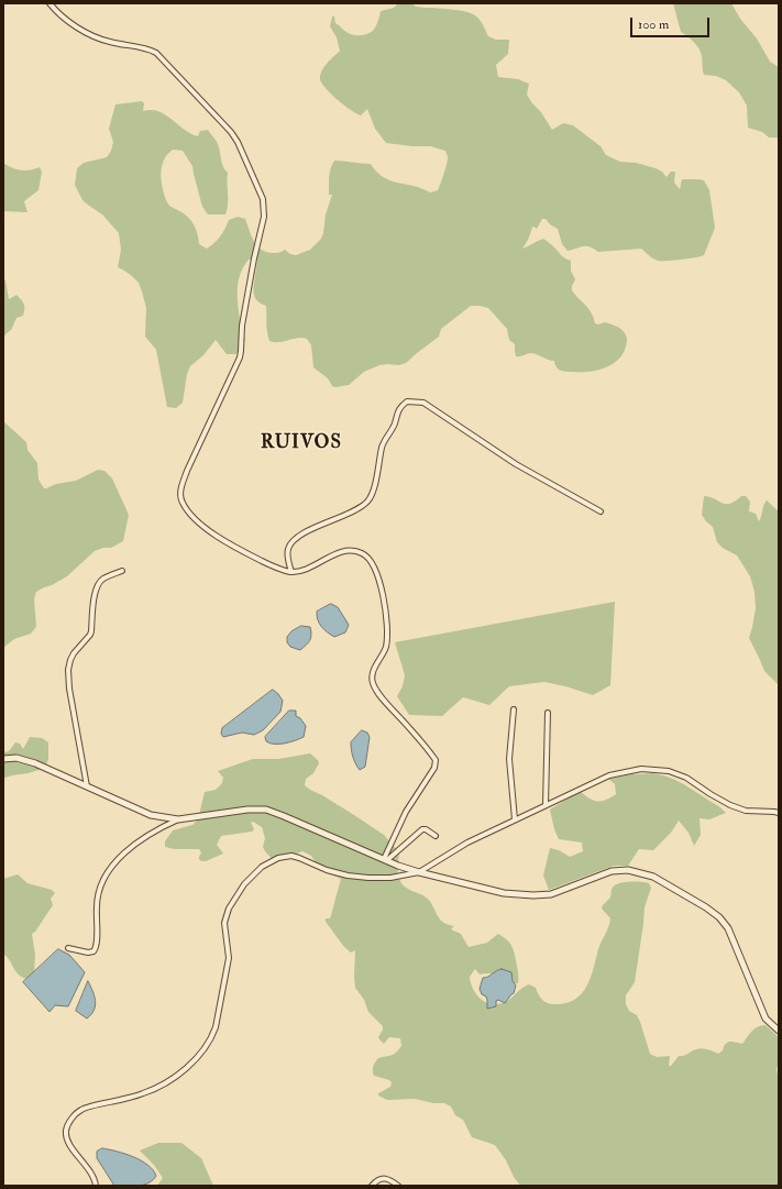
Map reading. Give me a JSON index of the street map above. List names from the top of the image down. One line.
{"districts":["RUIVOS"],"scale_bar":"100 m"}
